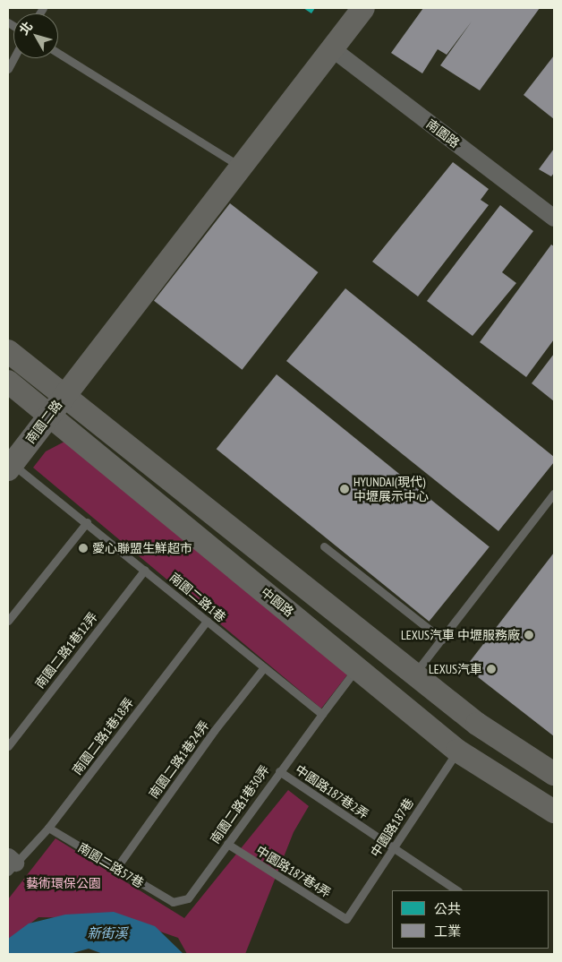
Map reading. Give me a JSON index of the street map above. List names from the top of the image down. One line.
{"streets":{"main road":["南園二路","中園路"],"street":["南園路"],"lane":["南園二路1巷","南園二路1巷12弄","南園二路1巷18弄","南園二路1巷24弄","中園路187巷2弄","南園二路1巷30弄","中園路187巷","南園二路57巷","中園路187巷4弄"]},"crossings":[["南園路","南園二路"],["南園二路","南園二路1巷"],["南園二路","中園路"],["南園二路1巷","南園二路1巷12弄"],["南園二路1巷","南園二路1巷18弄"],["南園二路1巷","南園二路1巷24弄"],["南園二路1巷","南園二路1巷30弄"],["中園路","中園路187巷"],["南園二路1巷18弄","南園二路57巷"],["南園二路1巷24弄","南園二路57巷"],["中園路187巷2弄","南園二路1巷30弄"],["中園路187巷2弄","中園路187巷"],["南園二路1巷30弄","南園二路57巷"],["南園二路1巷30弄","中園路187巷4弄"],["中園路187巷","中園路187巷4弄"]],"water":["新街溪"],"parks":["藝術環保公園"],"places":["HYUNDAI(現代) 中壢展示中心","愛心聯盟生鮮超市","LEXUS汽車 中壢服務廠","LEXUS汽車"],"legend":["公共","工業"],"north":"top left"}
